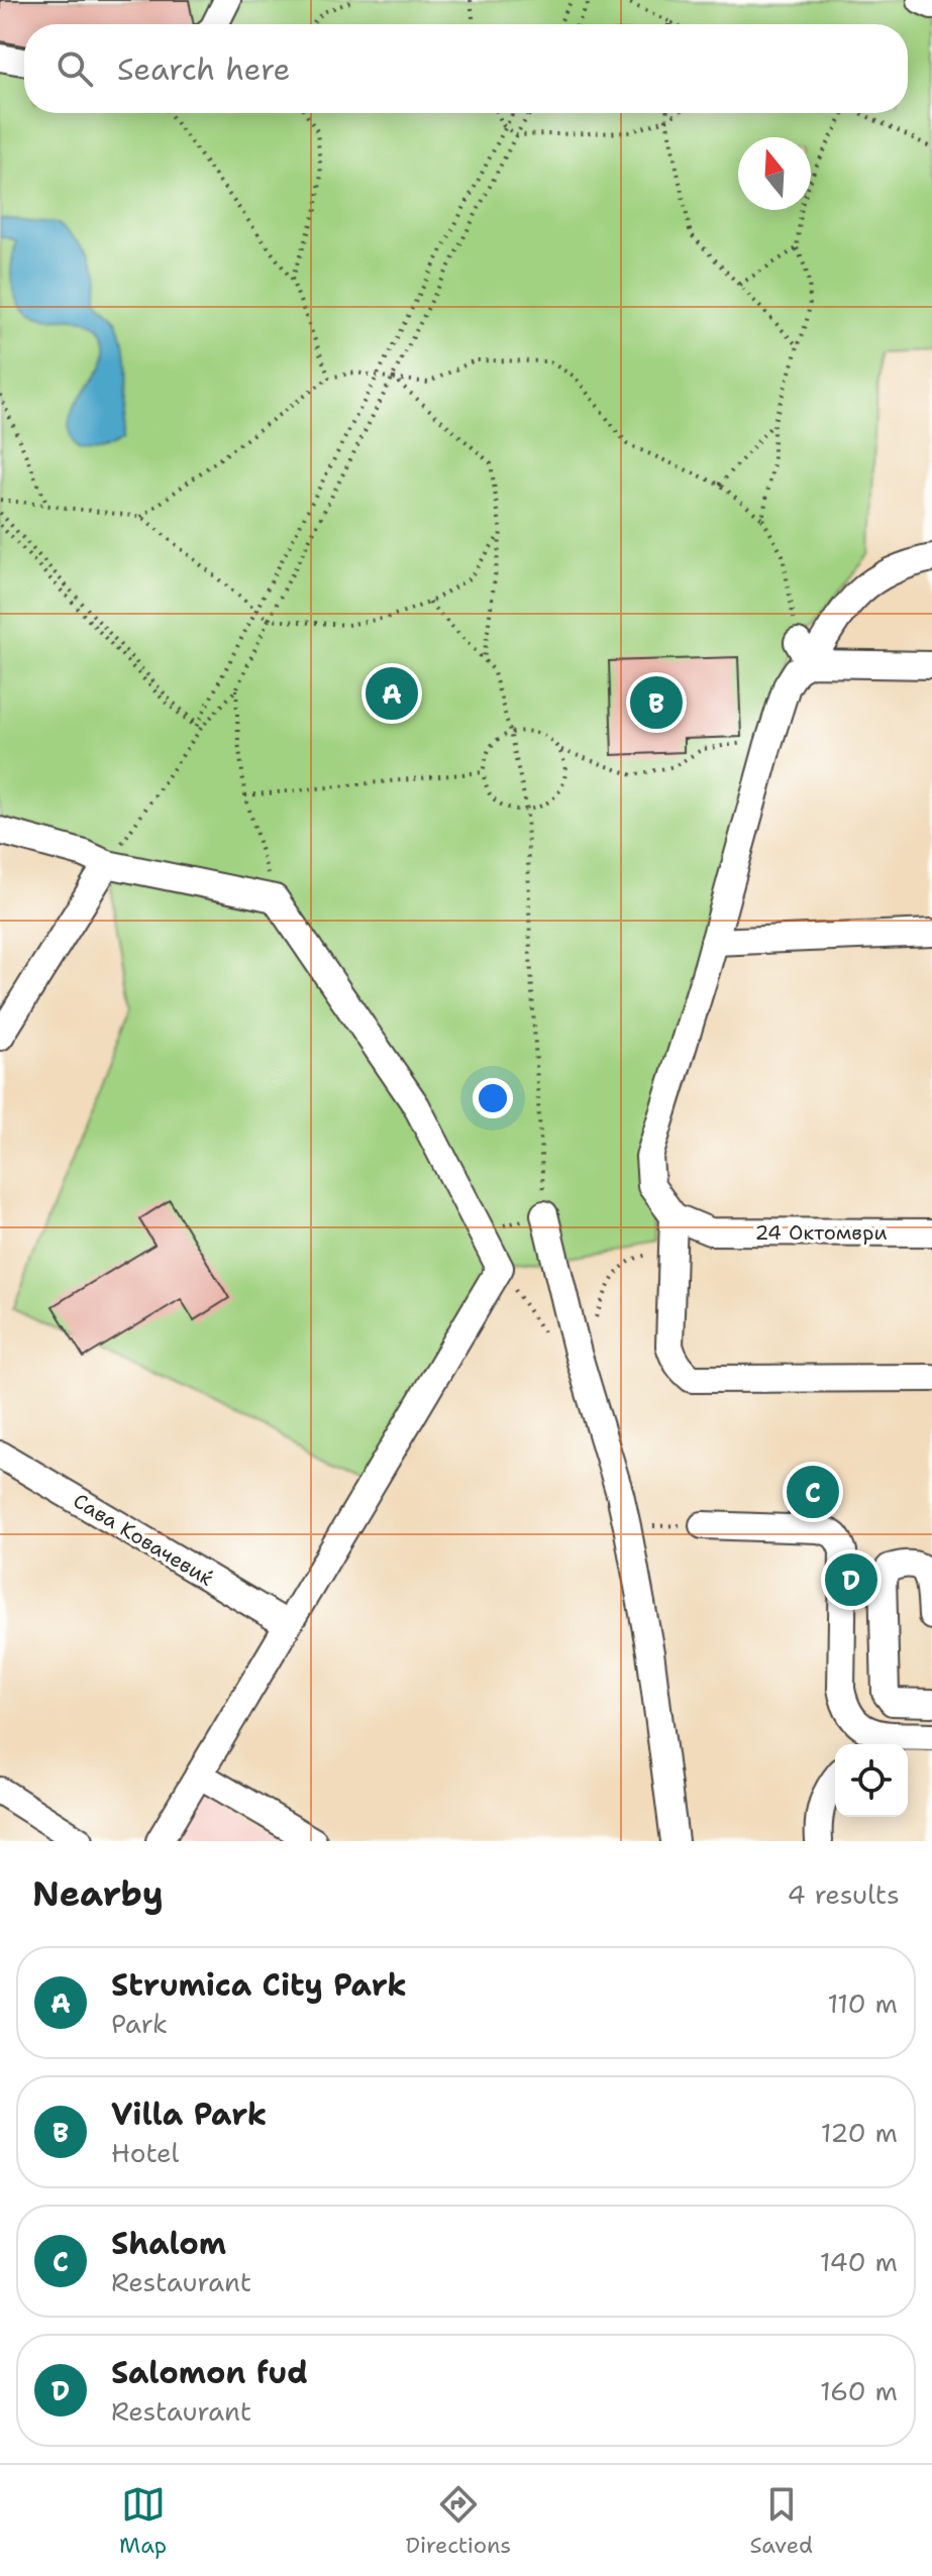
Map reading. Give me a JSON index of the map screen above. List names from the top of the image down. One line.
{"streets":{"street":["24 Октомври","Сава Ковачевиќ"]},"north":"top","page":{"search":"Search here","pins":["A","B","C","D"],"heading":["Nearby","4 results"],"list":[{"mark":"A","name":"Strumica City Park","note":"Park","value":"110 m"},{"mark":"B","name":"Villa Park","note":"Hotel","value":"120 m"},{"mark":"C","name":"Shalom","note":"Restaurant","value":"140 m"},{"mark":"D","name":"Salomon fud","note":"Restaurant","value":"160 m"}],"nav":["Map","Directions","Saved"]}}
